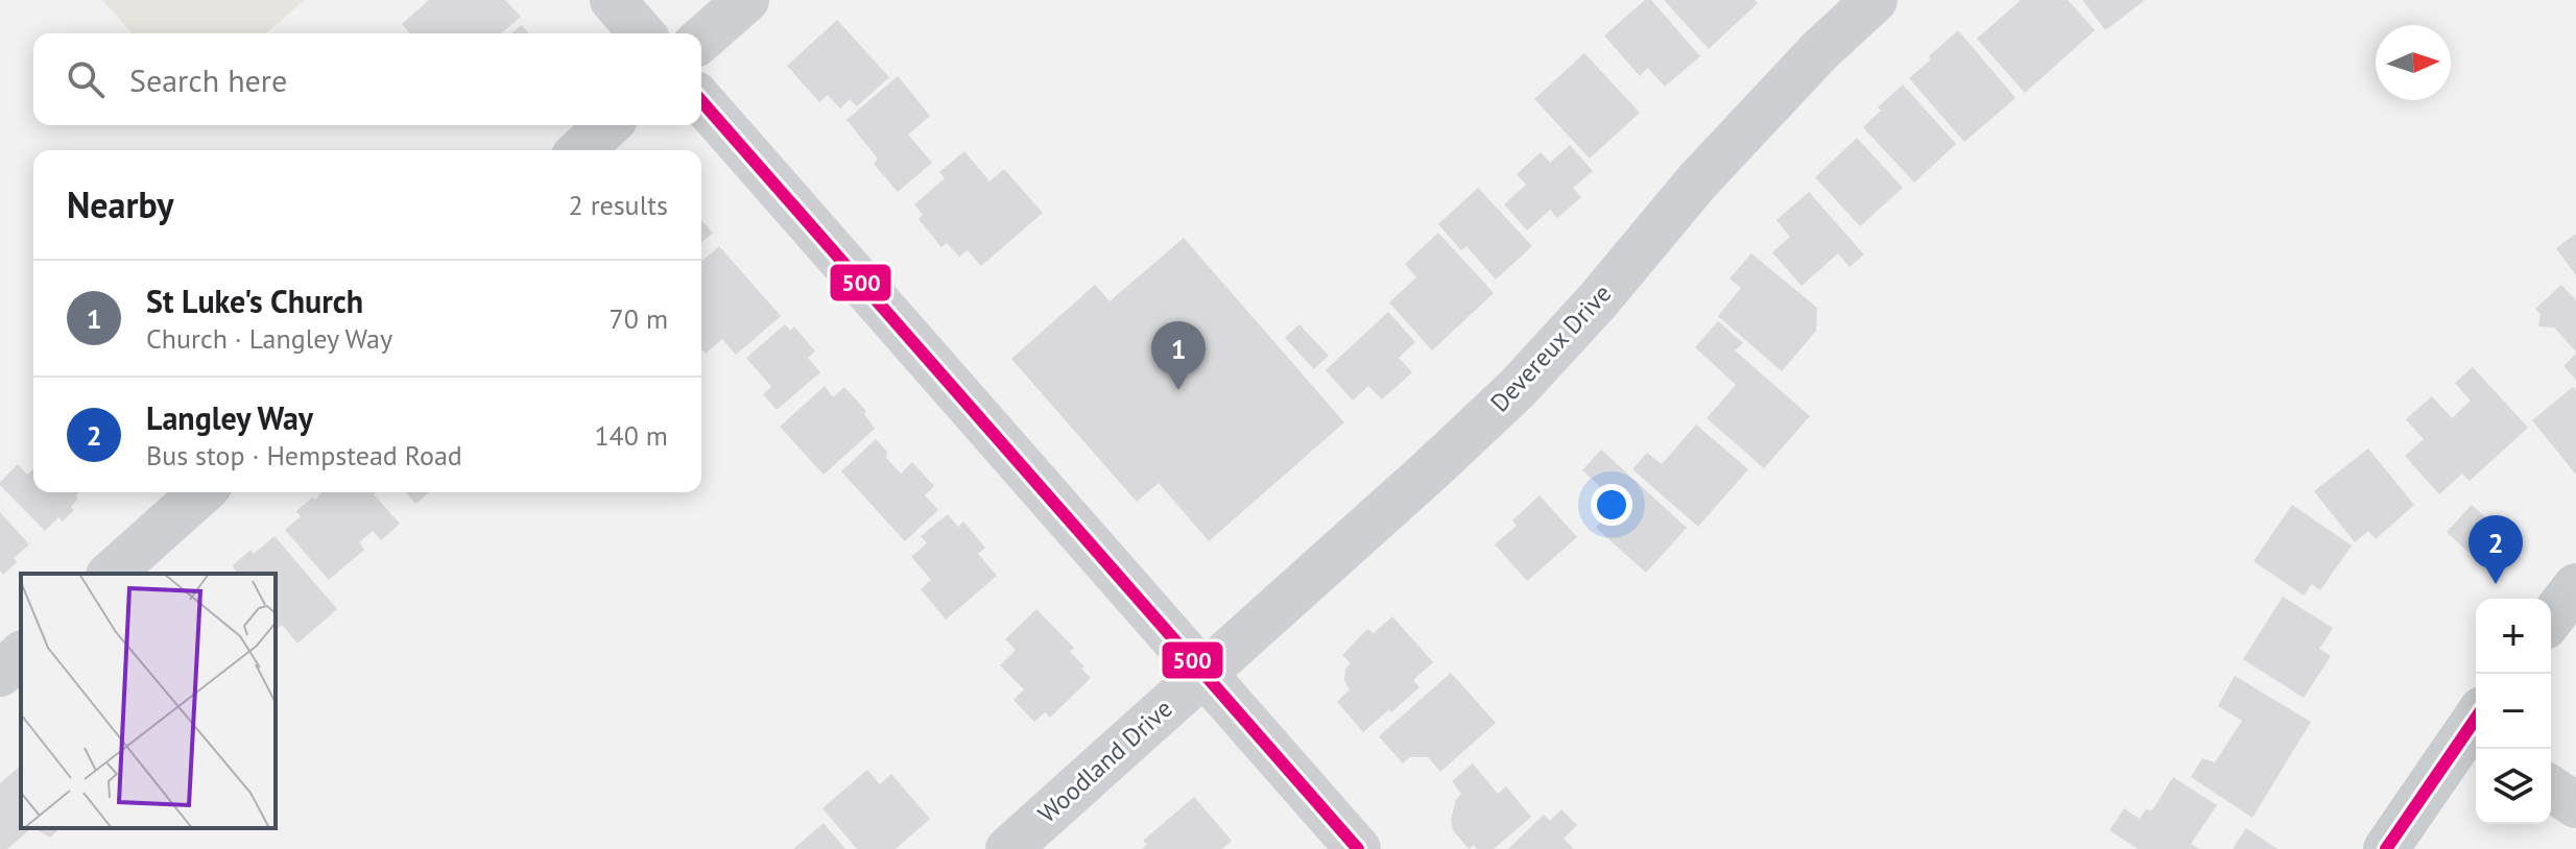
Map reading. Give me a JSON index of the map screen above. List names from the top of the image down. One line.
{"streets":{"street":["Devereux Drive","Woodland Drive"]},"crossings":[["Devereux Drive","Woodland Drive"]],"lines":["transit line 500"],"north":"right","page":{"search":"Search here","heading":["Nearby","2 results"],"list":[{"mark":"1","name":"St Luke's Church","note":"Church · Langley Way","value":"70 m"},{"mark":"2","name":"Langley Way","note":"Bus stop · Hempstead Road","value":"140 m"}],"pins":["1","2"],"map_buttons":["+","−"]}}
